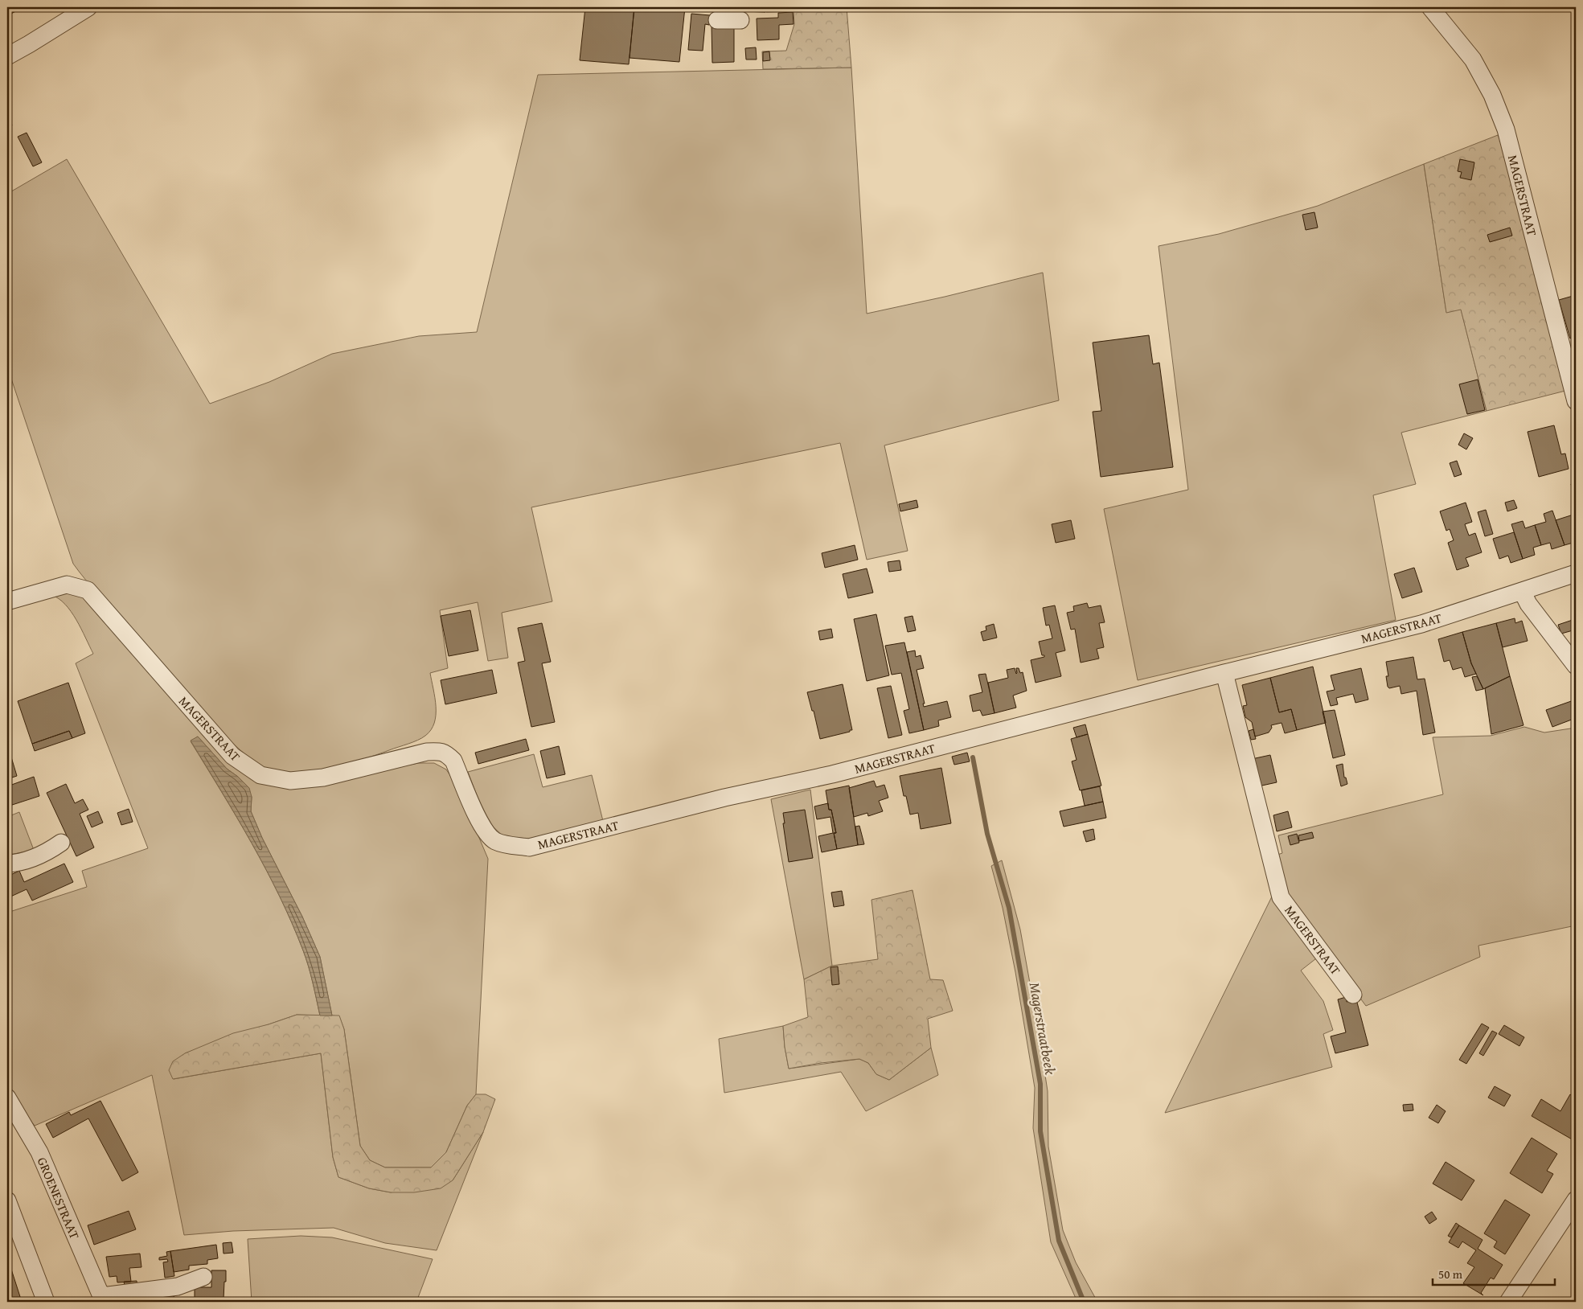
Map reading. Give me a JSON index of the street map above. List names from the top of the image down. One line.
{"streets":{"street":["MAGERSTRAAT","GROENESTRAAT"]},"water":["Magerstraatbeek"],"scale_bar":"50 m"}
